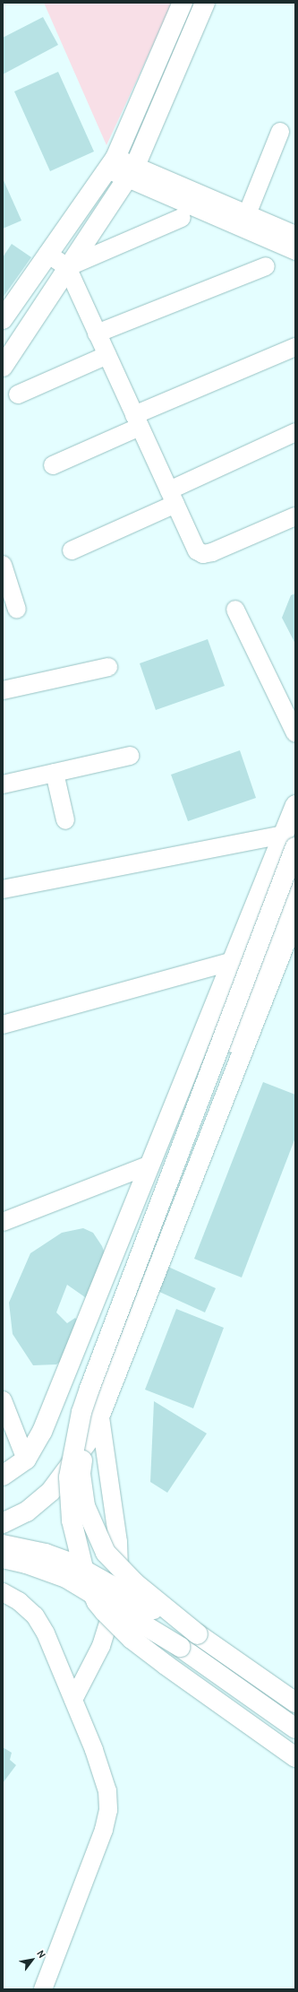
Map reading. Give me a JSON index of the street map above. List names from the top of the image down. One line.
{"north":"top right"}
